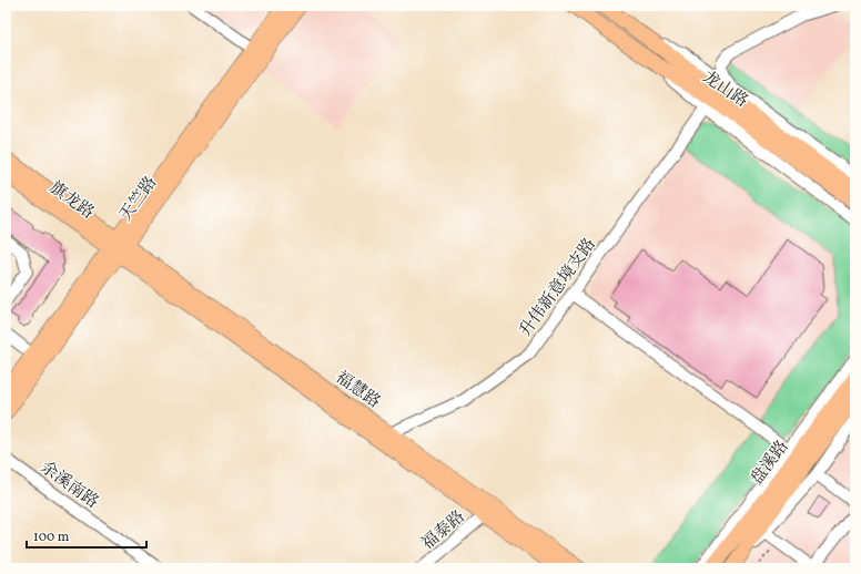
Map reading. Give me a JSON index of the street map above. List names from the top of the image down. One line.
{"streets":{"main road":["龙山路","天竺路","旗龙路","福慧路","盘溪路"],"street":["升伟新意境支路","余溪南路","福泰路"]},"crossings":[["天竺路","旗龙路"],["天竺路","福慧路"],["旗龙路","福慧路"],["升伟新意境支路","福慧路"],["福慧路","福泰路"]],"scale_bar":"100 m"}
